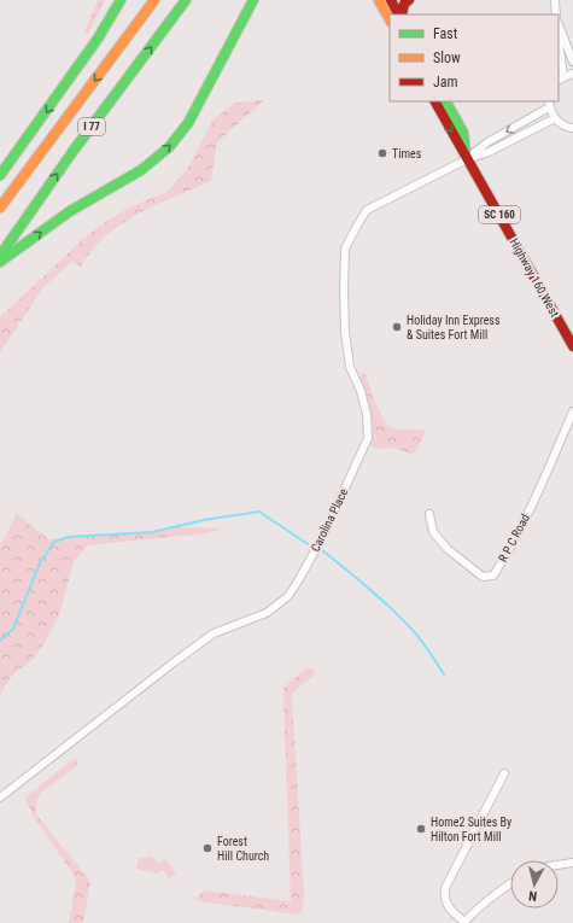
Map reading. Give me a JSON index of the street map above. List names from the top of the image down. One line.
{"streets":{"main road":["I 77","SC 160","Highway 160 West"],"street":["Carolina Place","R P C Road"]},"crossings":[["Highway 160 West","Carolina Place"]],"places":["Times","Holiday Inn Express & Suites Fort Mill","Home2 Suites By Hilton Fort Mill","Forest Hill Church"],"legend":["Fast","Slow","Jam"],"north":"bottom"}
